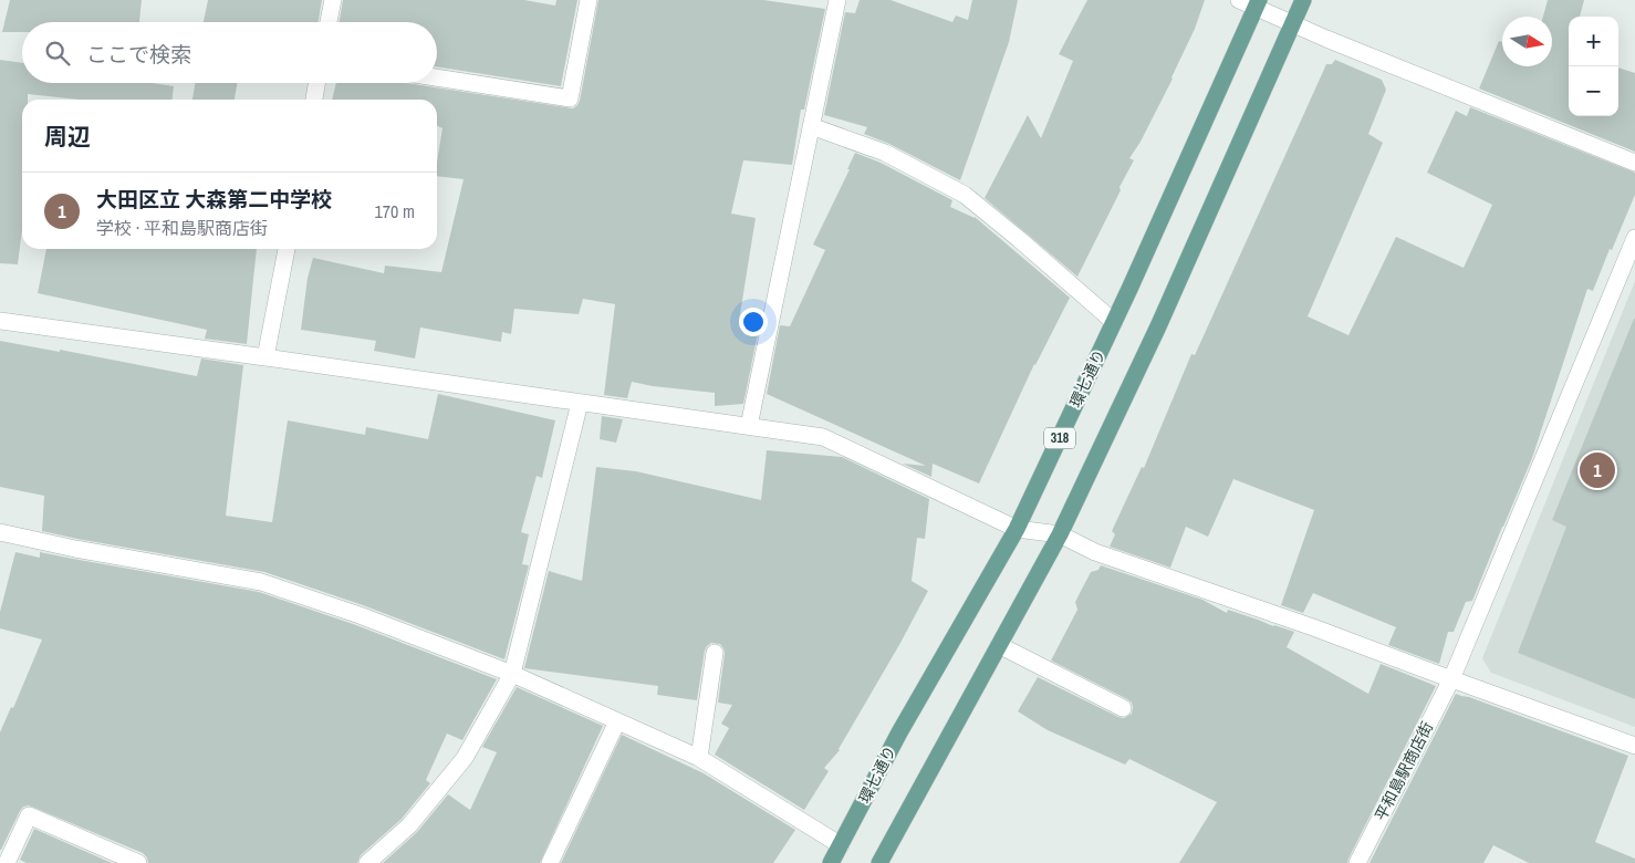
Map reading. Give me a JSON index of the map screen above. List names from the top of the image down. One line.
{"streets":{"main road":["環七通り","318"],"street":["平和島駅商店街"]},"north":"right","page":{"map_buttons":["+","−"],"search":"ここで検索","heading":"周辺","list":[{"mark":"1","name":"大田区立 大森第二中学校","note":"学校 · 平和島駅商店街","value":"170 m"}],"pins":"1"}}
